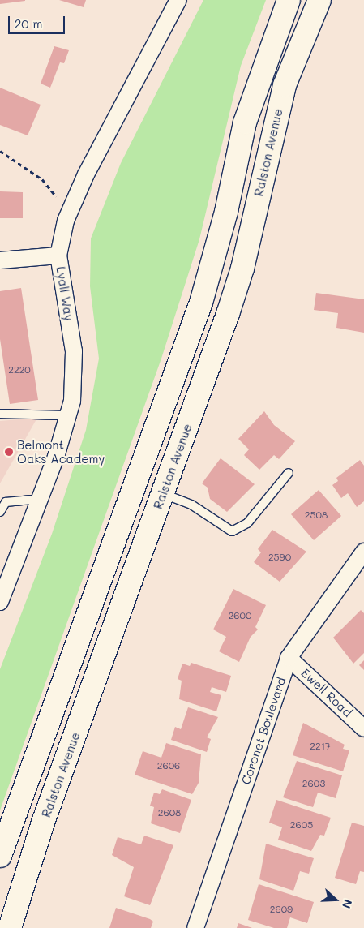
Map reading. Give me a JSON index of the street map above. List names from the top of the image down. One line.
{"streets":{"main road":["Ralston Avenue"],"street":["Lyall Way","Ewell Road","Coronet Boulevard"]},"crossings":[["Ewell Road","Coronet Boulevard"]],"places":["Belmont Oaks Academy"],"house_numbers":["2220","2508","2590","2600","2217","2606","2603","2608","2605","2609"],"scale_bar":"20 m","north":"right"}
